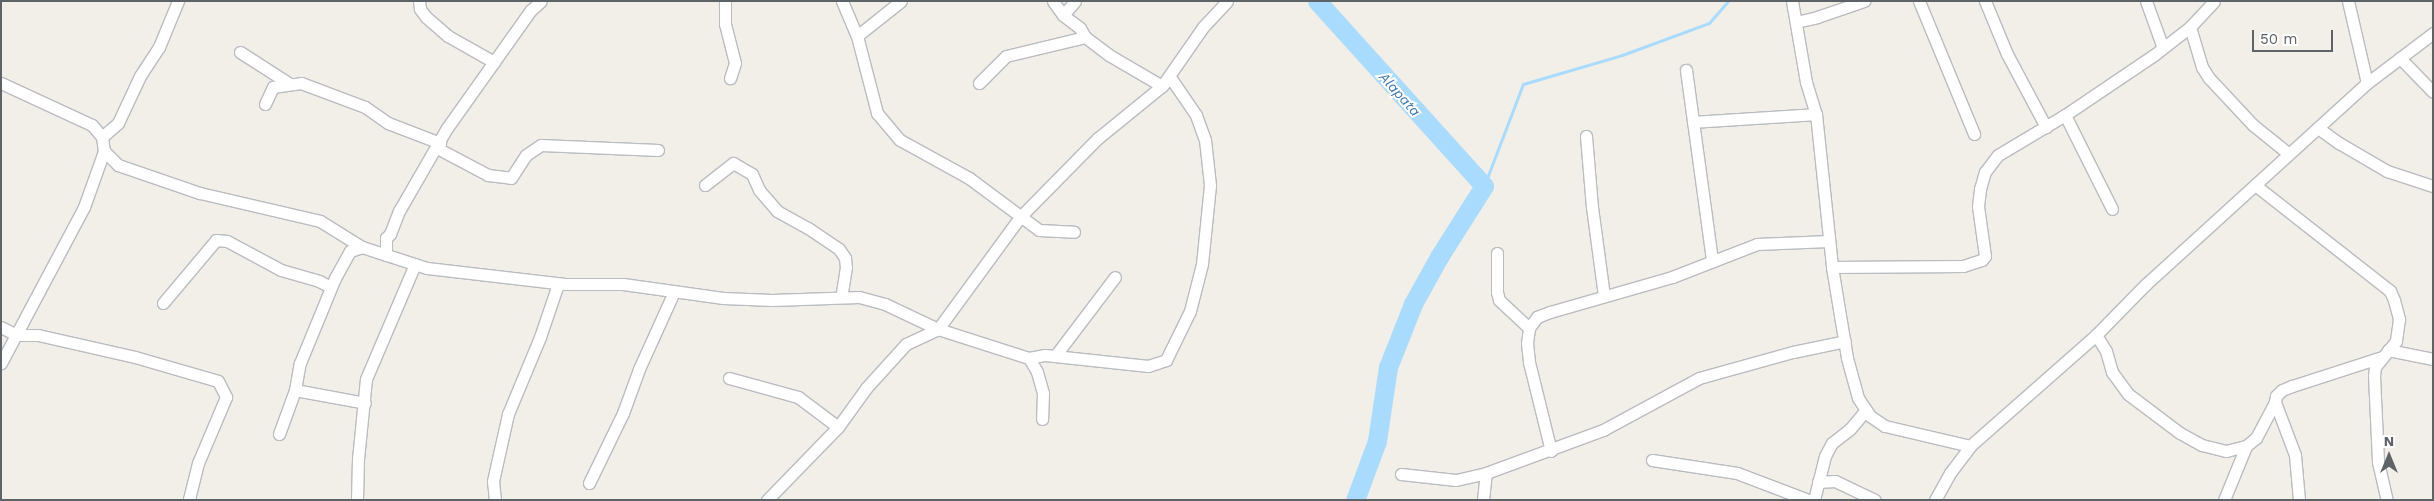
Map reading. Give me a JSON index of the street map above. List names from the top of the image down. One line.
{"water":["Alapata"],"scale_bar":"50 m","north":"top"}
